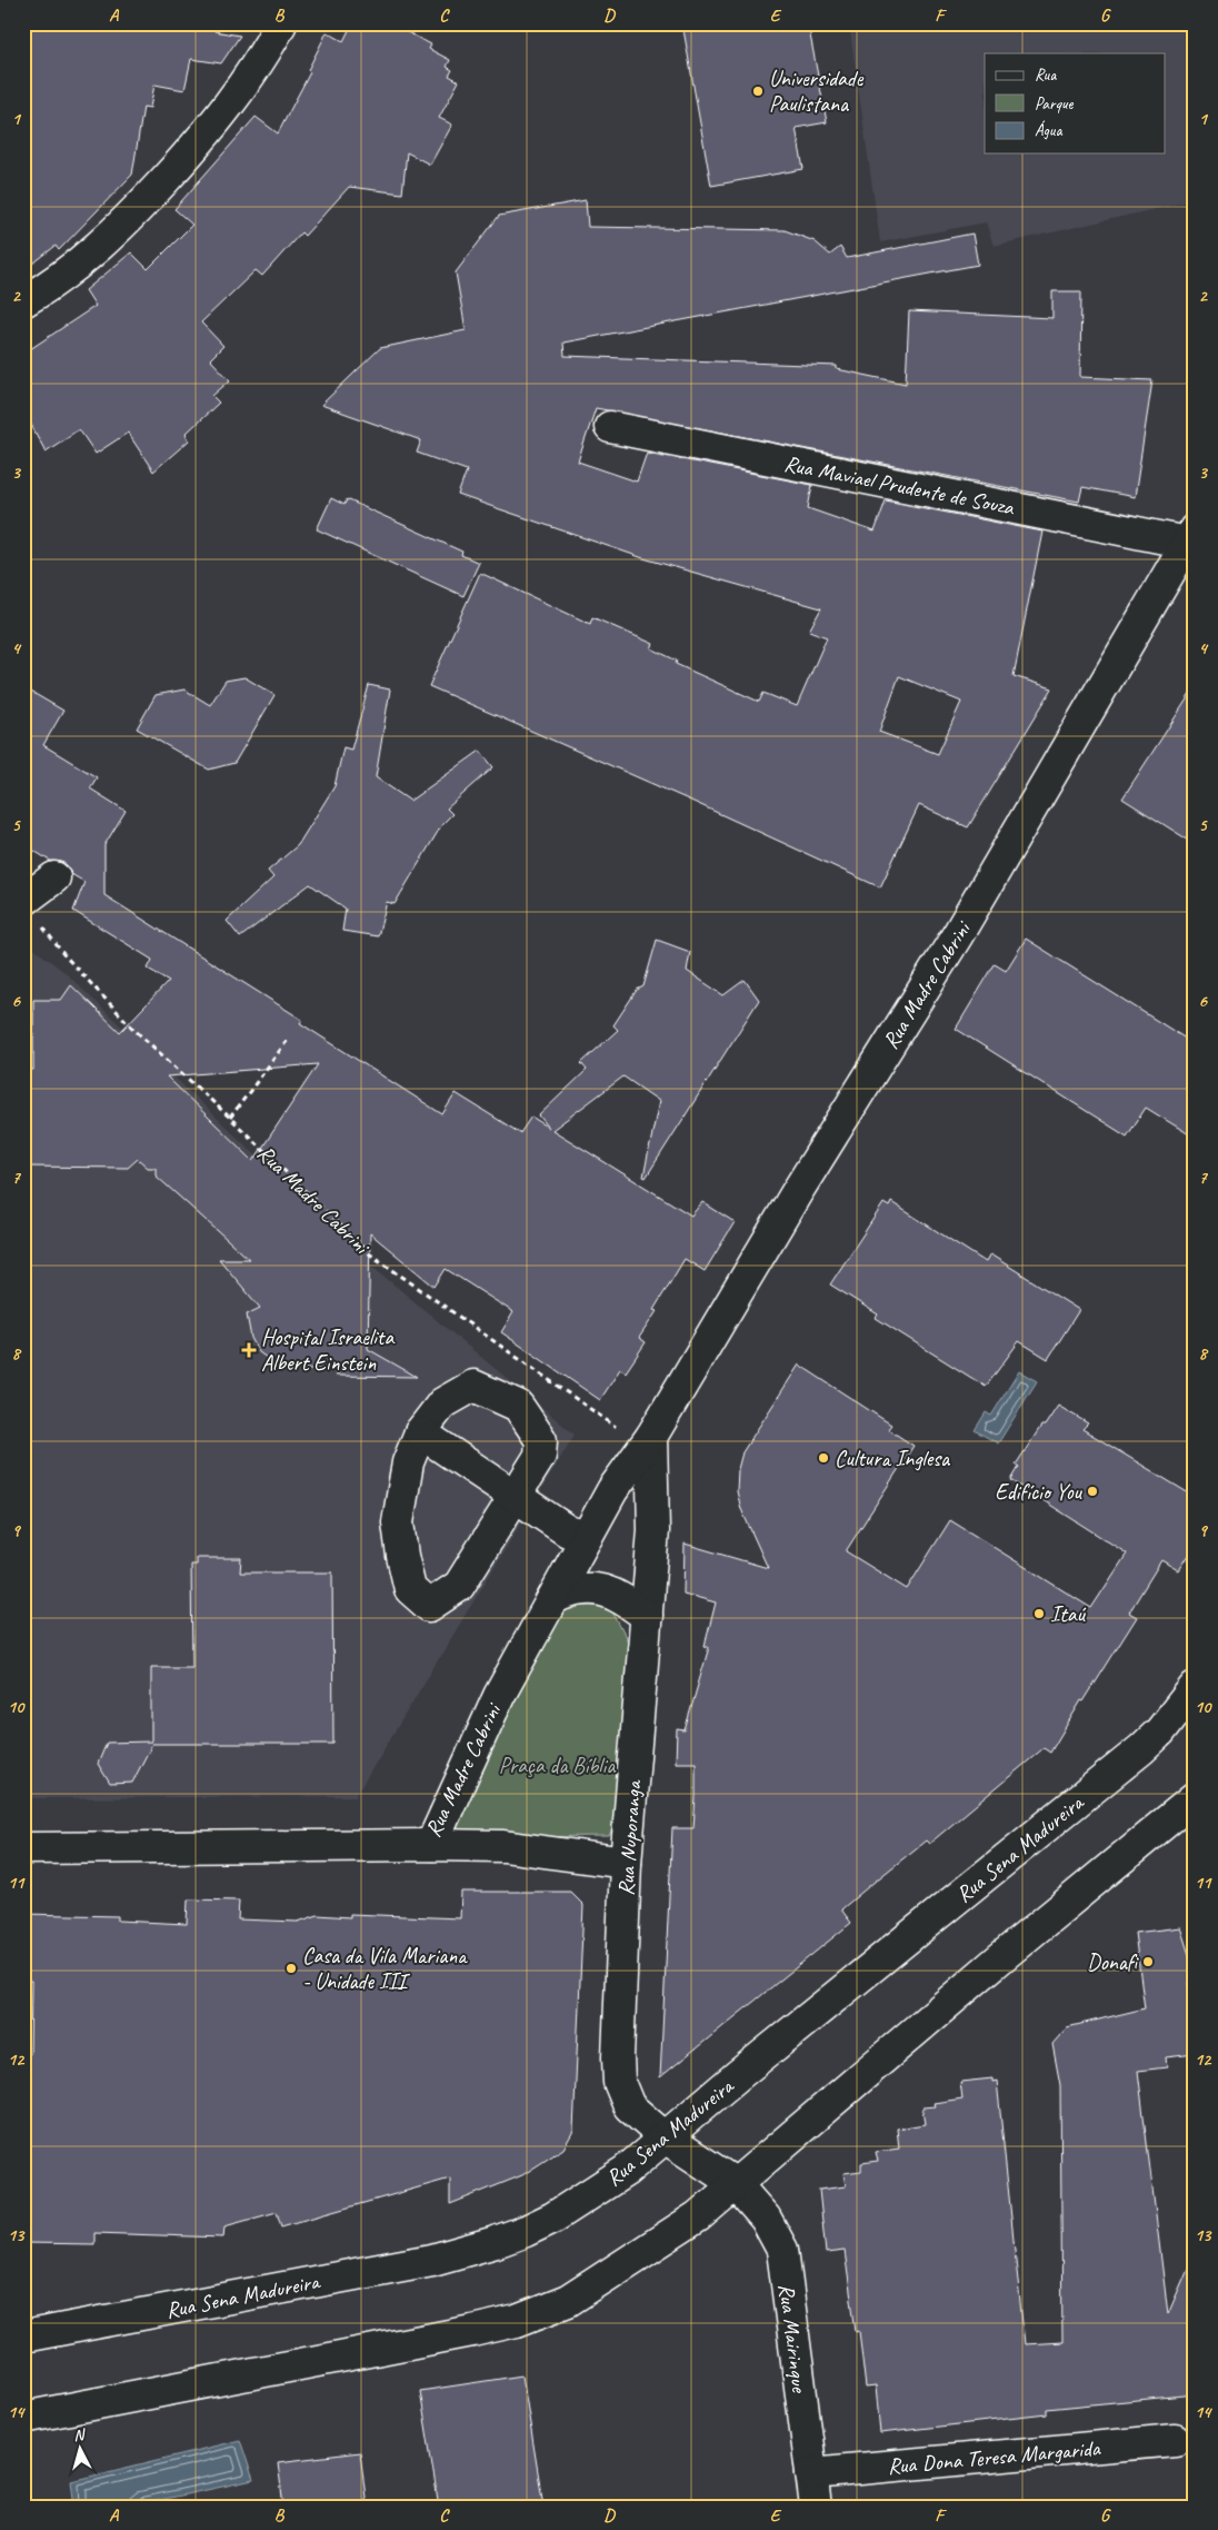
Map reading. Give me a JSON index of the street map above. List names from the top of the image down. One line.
{"streets":{"street":["Rua Maviael Prudente de Souza","Rua Madre Cabrini","Rua Nuporanga","Rua Sena Madureira","Rua Mairinque","Rua Dona Teresa Margarida"]},"crossings":[["Rua Maviael Prudente de Souza","Rua Madre Cabrini"],["Rua Madre Cabrini","Rua Nuporanga"],["Rua Nuporanga","Rua Sena Madureira"],["Rua Nuporanga","Rua Mairinque"],["Rua Mairinque","Rua Dona Teresa Margarida"]],"parks":["Praça da Bíblia"],"places":{"other":["Universidade Paulistana","Cultura Inglesa","Edifício You","Itaú","Donafi","Casa da Vila Mariana - Unidade III"],"health":["Hospital Israelita Albert Einstein"]},"legend":["Rua","Parque","Água"],"north":"top","grid":{"columns":["A","B","C","D","E","F","G"],"rows":["1","2","3","4","5","6","7","8","9","10","11","12","13","14"]}}
